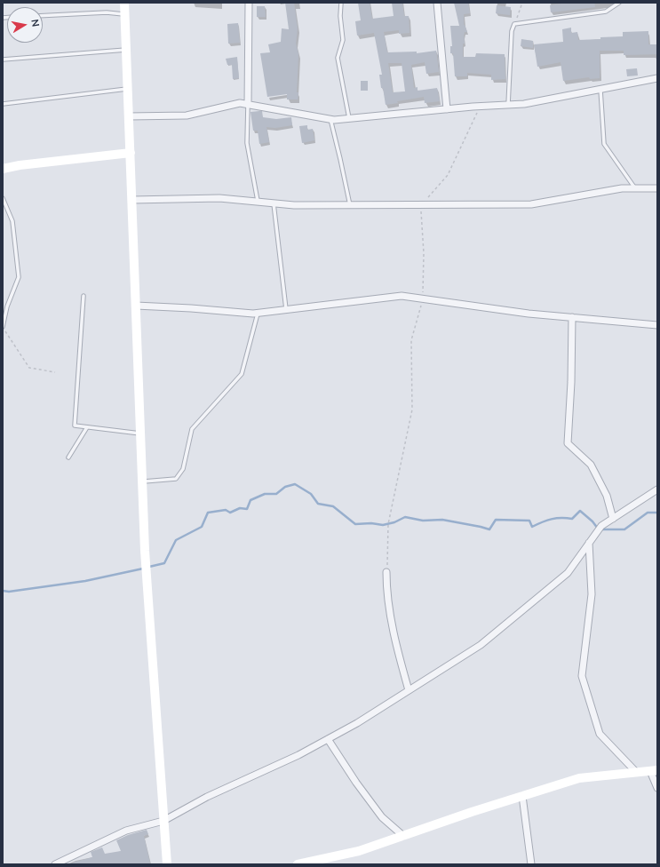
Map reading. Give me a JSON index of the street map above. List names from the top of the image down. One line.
{"north":"right"}
